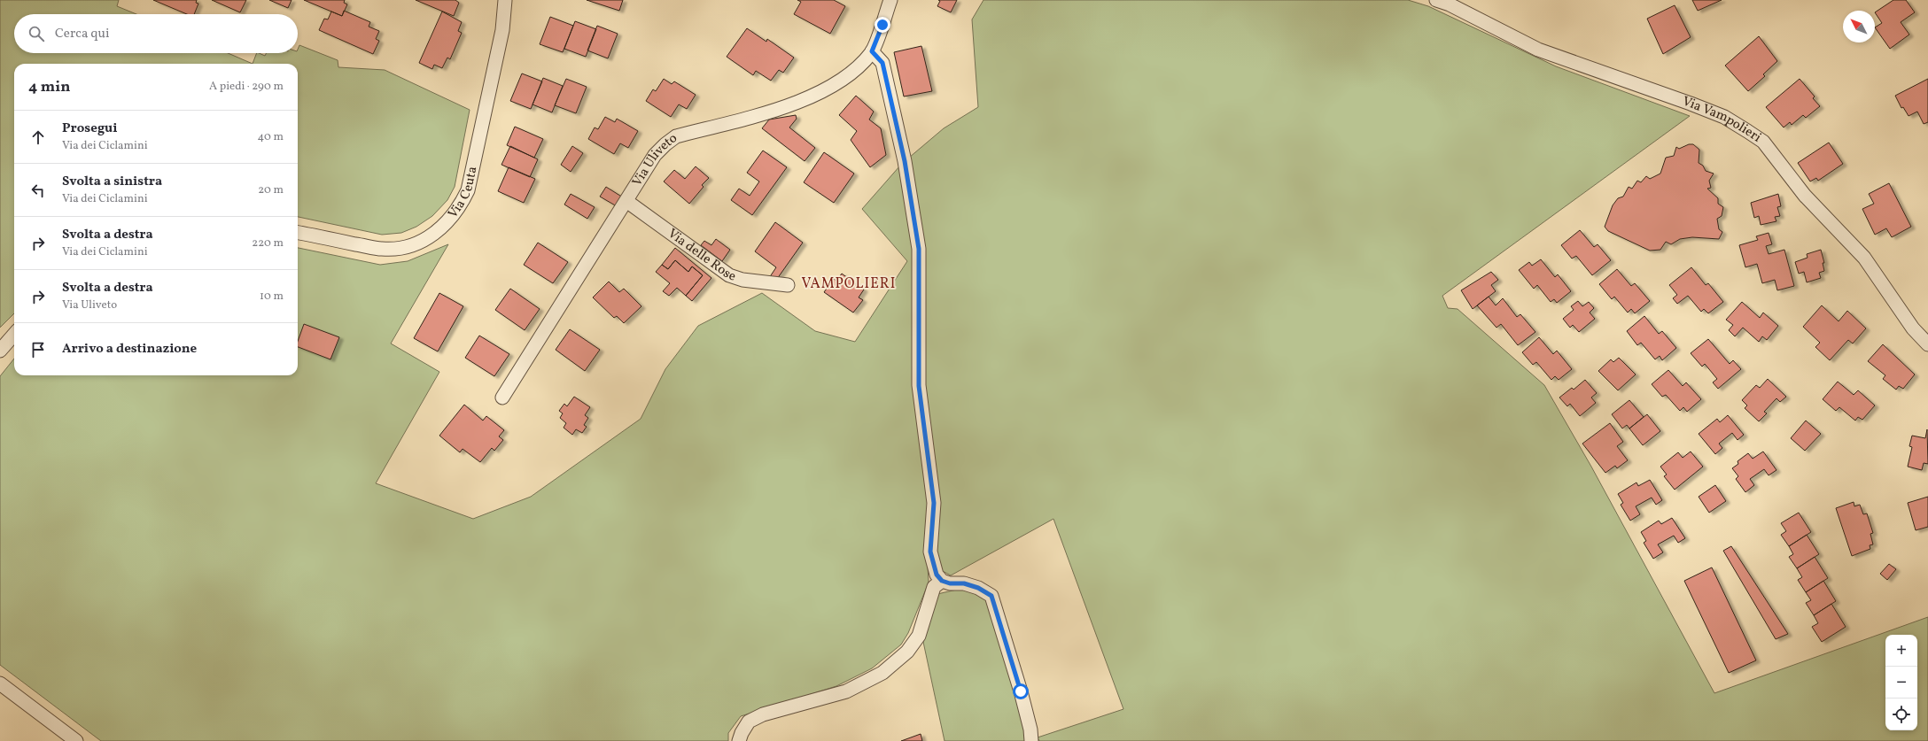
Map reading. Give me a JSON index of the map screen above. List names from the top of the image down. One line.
{"streets":{"street":["Via Vampolieri","Via Uliveto","Via Ceuta","Via delle Rose"]},"crossings":[["Via Uliveto","Via delle Rose"]],"districts":["VAMPOLIERI"],"north":"top left","page":{"search":"Cerca qui","heading":["4 min","A piedi · 290 m"],"list":[["Prosegui","Via dei Ciclamini","40 m"],["Svolta a sinistra","Via dei Ciclamini","20 m"],["Svolta a destra","Via dei Ciclamini","220 m"],["Svolta a destra","Via Uliveto","10 m"],"Arrivo a destinazione"],"map_buttons":["+","−"]}}
